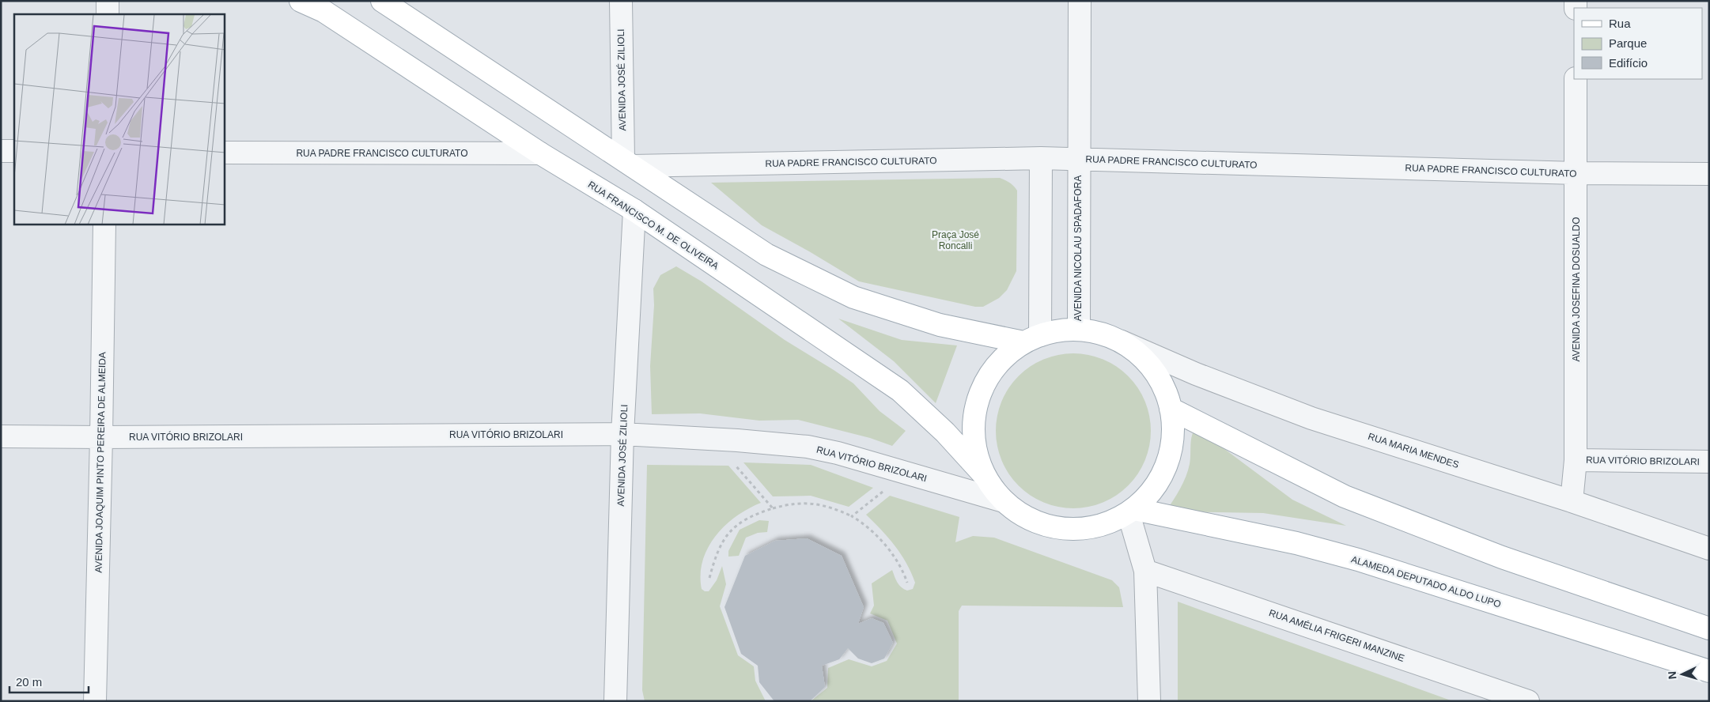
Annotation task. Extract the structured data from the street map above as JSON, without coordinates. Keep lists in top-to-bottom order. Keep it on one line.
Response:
{"streets":{"main road":["RUA FRANCISCO M. DE OLIVEIRA","ALAMEDA DEPUTADO ALDO LUPO"],"street":["AVENIDA JOSÉ ZILIOLI","RUA PADRE FRANCISCO CULTURATO","AVENIDA NICOLAU SPADAFORA","AVENIDA JOSEFINA DOSUALDO","RUA VITÓRIO BRIZOLARI","RUA MARIA MENDES","AVENIDA JOAQUIM PINTO PEREIRA DE ALMEIDA","RUA AMÉLIA FRIGERI MANZINE"]},"crossings":[["AVENIDA JOSÉ ZILIOLI","RUA PADRE FRANCISCO CULTURATO"],["AVENIDA JOSÉ ZILIOLI","RUA FRANCISCO M. DE OLIVEIRA"],["AVENIDA JOSÉ ZILIOLI","RUA VITÓRIO BRIZOLARI"],["RUA PADRE FRANCISCO CULTURATO","RUA FRANCISCO M. DE OLIVEIRA"],["RUA PADRE FRANCISCO CULTURATO","AVENIDA NICOLAU SPADAFORA"],["RUA PADRE FRANCISCO CULTURATO","AVENIDA JOSEFINA DOSUALDO"],["AVENIDA JOSEFINA DOSUALDO","RUA VITÓRIO BRIZOLARI"],["AVENIDA JOSEFINA DOSUALDO","RUA MARIA MENDES"],["RUA VITÓRIO BRIZOLARI","AVENIDA JOAQUIM PINTO PEREIRA DE ALMEIDA"]],"parks":["Praça José Roncalli"],"legend":["Rua","Parque","Edifício"],"scale_bar":"20 m","north":"left"}
